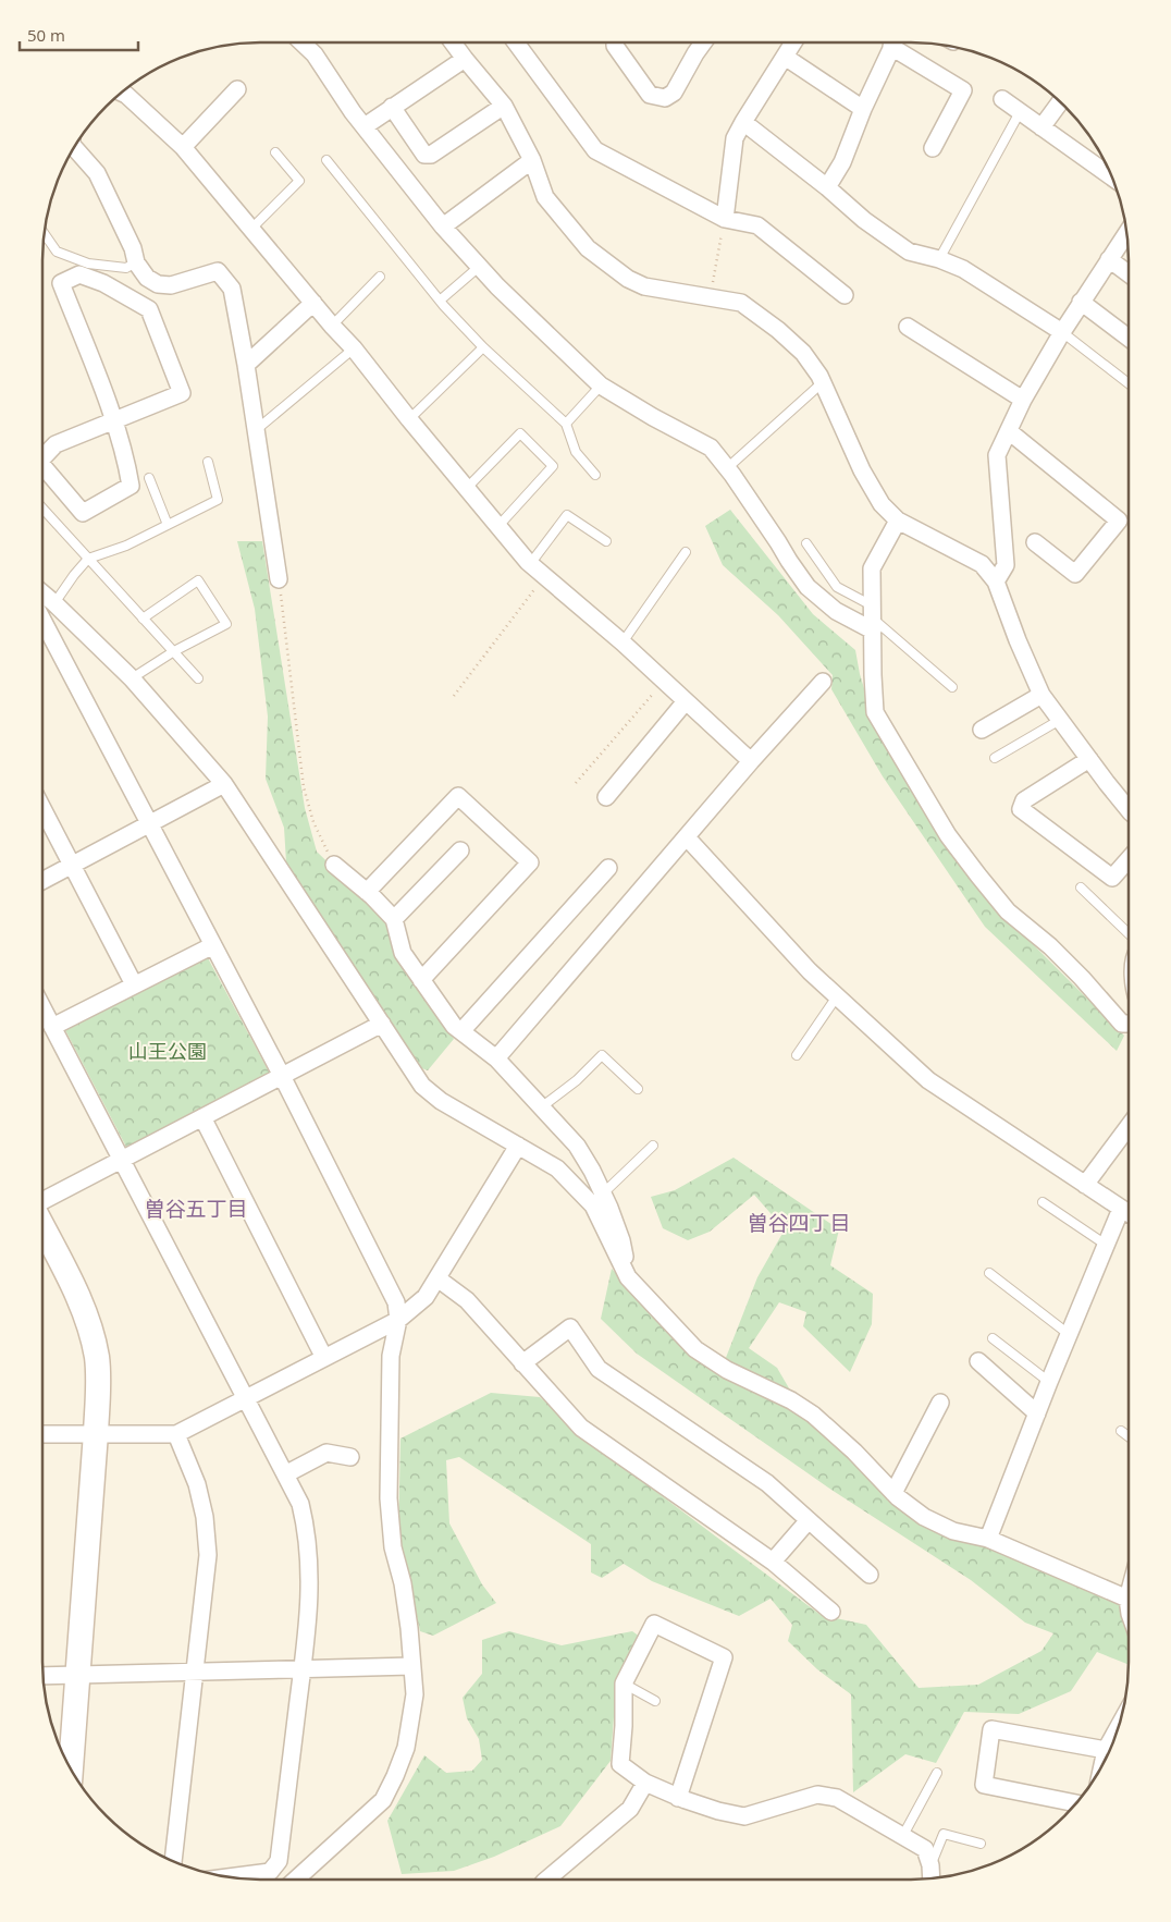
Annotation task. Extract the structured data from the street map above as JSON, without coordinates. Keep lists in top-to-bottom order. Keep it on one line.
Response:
{"districts":["曽谷五丁目","曽谷四丁目"],"parks":["山王公園"],"scale_bar":"50 m"}
